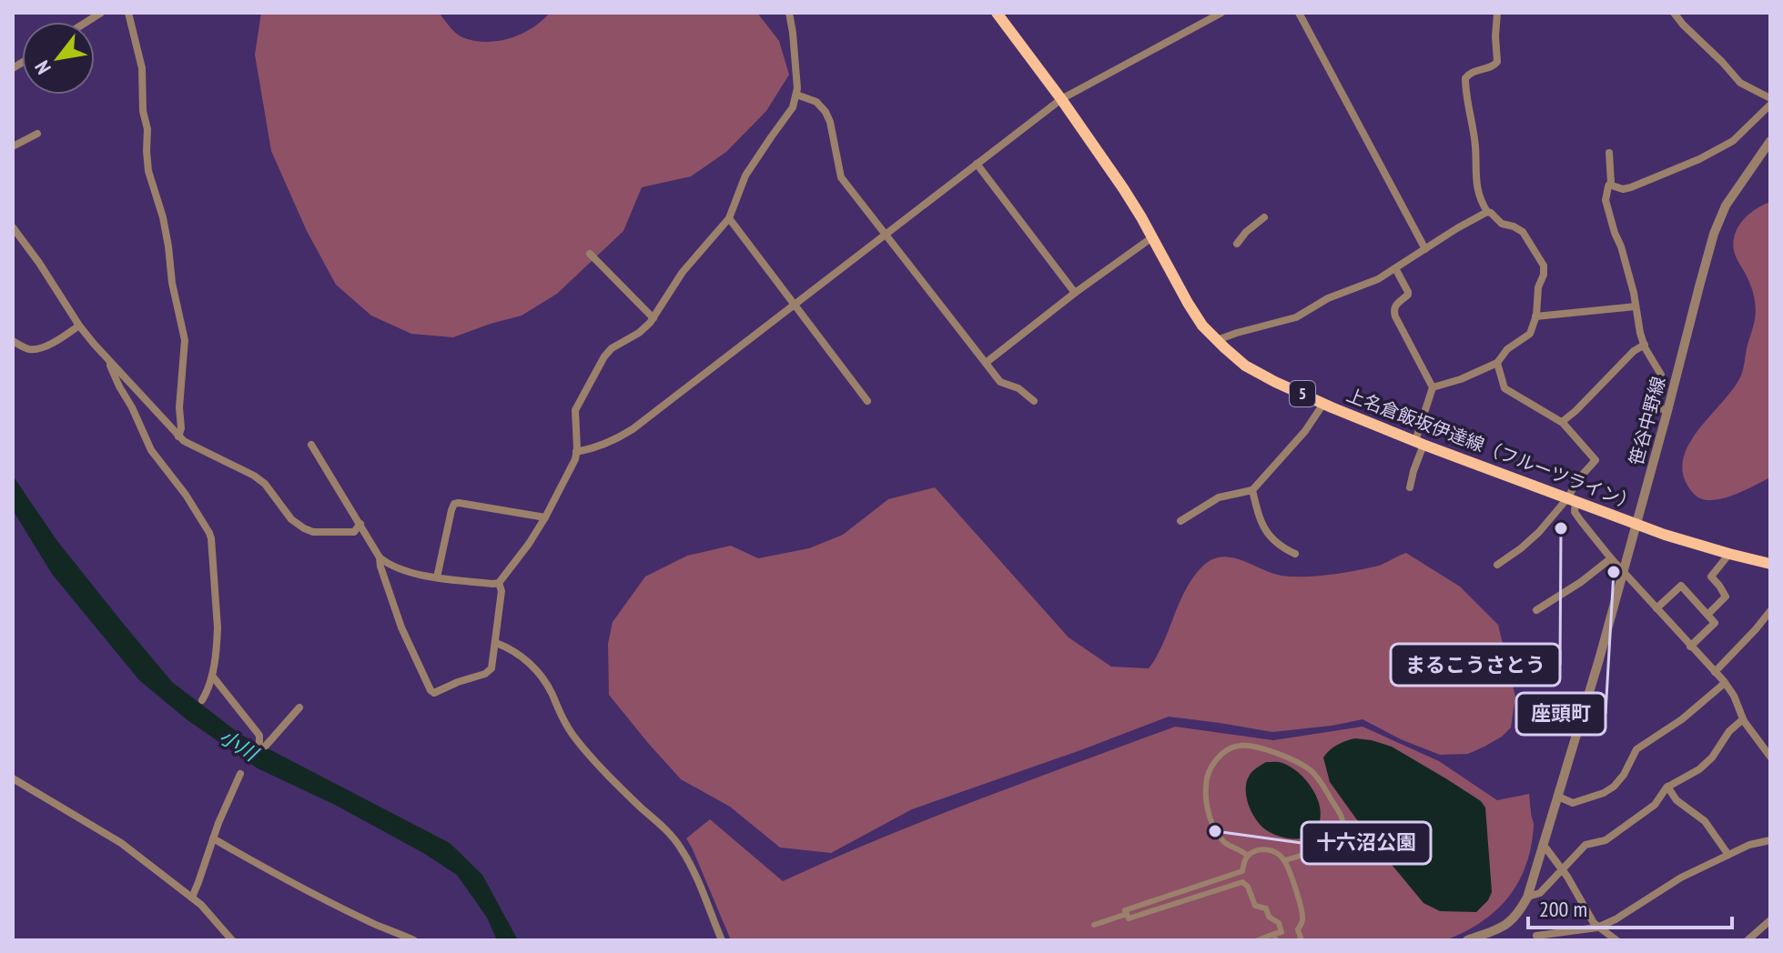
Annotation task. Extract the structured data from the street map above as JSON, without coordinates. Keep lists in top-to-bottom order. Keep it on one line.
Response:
{"streets":{"main road":["5","上名倉飯坂伊達線（フルーツライン）"],"street":["笹谷中野線"]},"crossings":[["笹谷中野線","上名倉飯坂伊達線（フルーツライン）"]],"water":["小川"],"places":["まるこうさとう","座頭町","十六沼公園"],"scale_bar":"200 m","north":"bottom left"}
